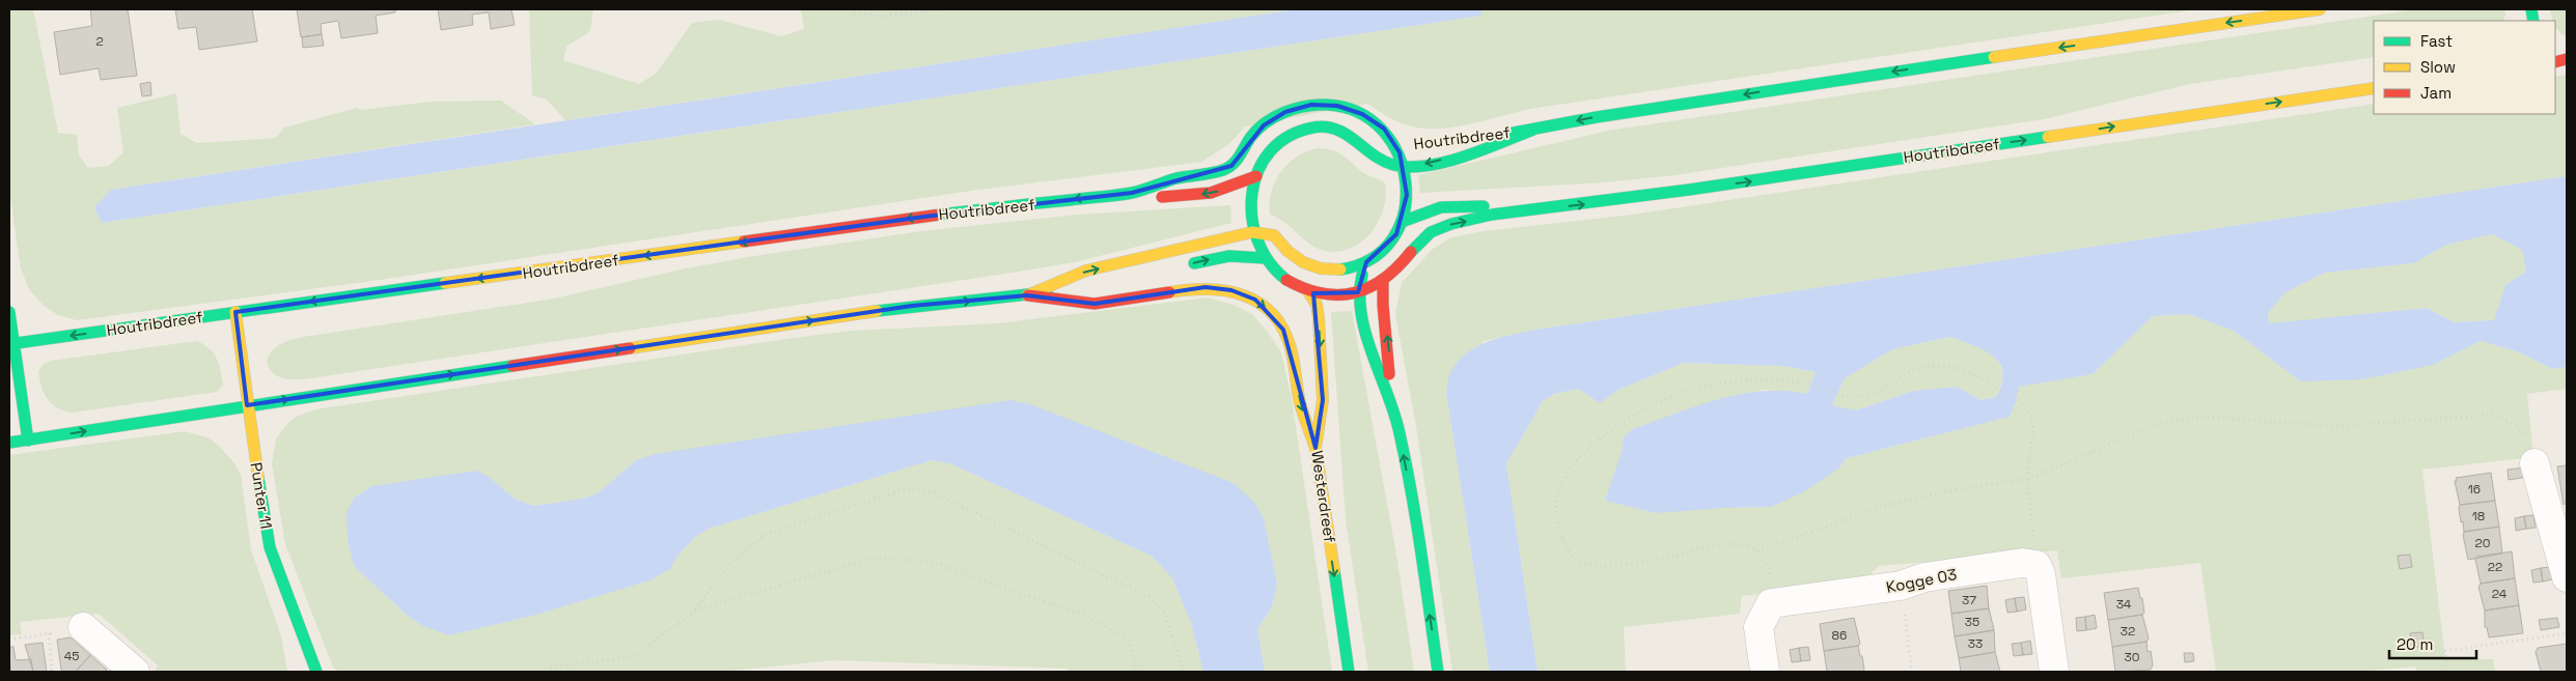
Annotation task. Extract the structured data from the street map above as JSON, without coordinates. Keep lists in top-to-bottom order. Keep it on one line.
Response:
{"streets":{"main road":["Houtribdreef","Punter 11","Westerdreef"],"street":["Kogge 03"]},"crossings":[["Houtribdreef","Punter 11"]],"house_numbers":["2","16","18","20","22","24","37","34","35","32","86","33","45","30"],"legend":["Fast","Slow","Jam"],"scale_bar":"20 m"}
